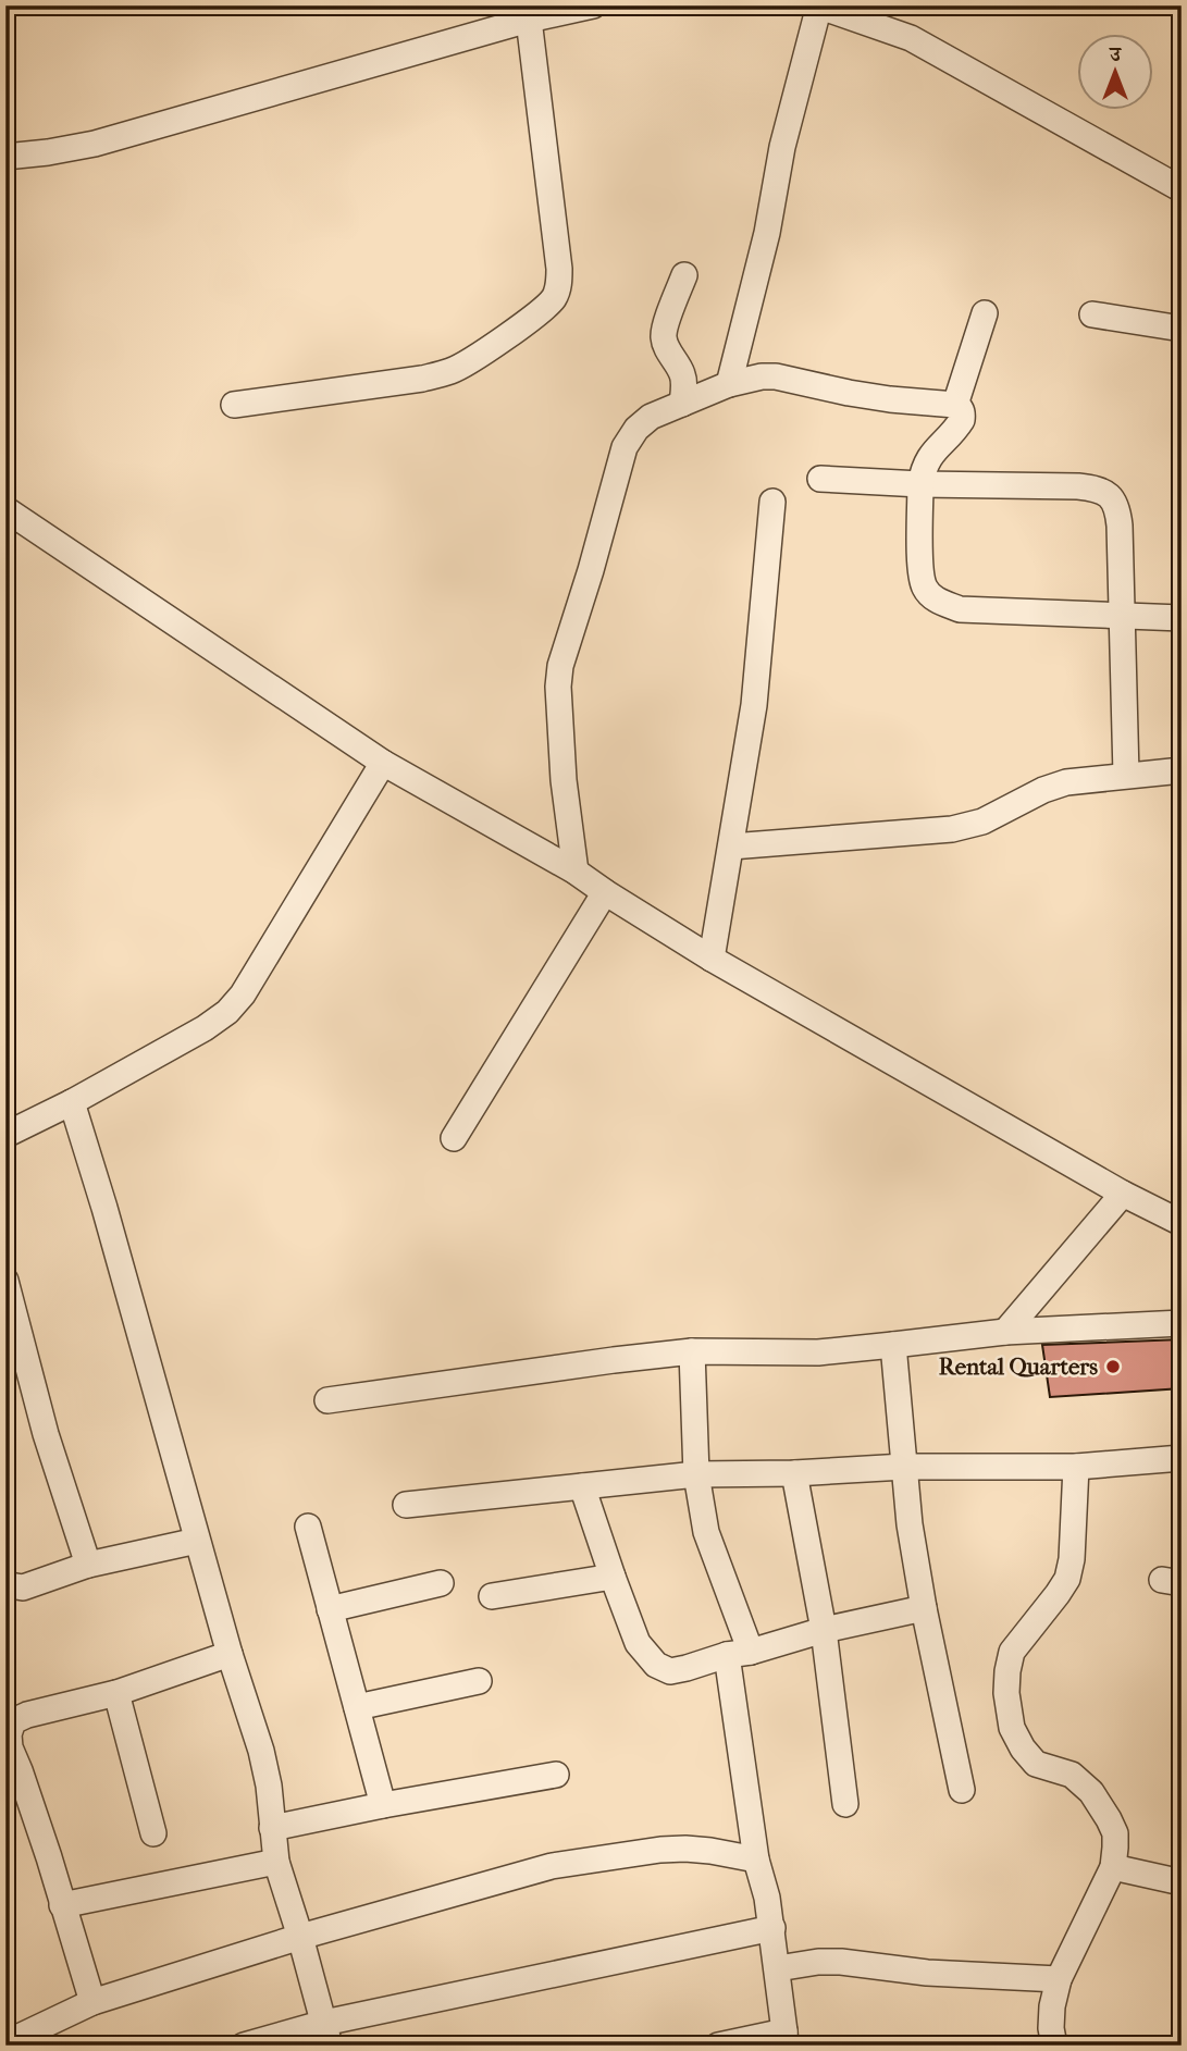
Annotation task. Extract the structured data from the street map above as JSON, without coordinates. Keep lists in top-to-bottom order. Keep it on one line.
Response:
{"places":["Rental Quarters"],"north":"top"}
